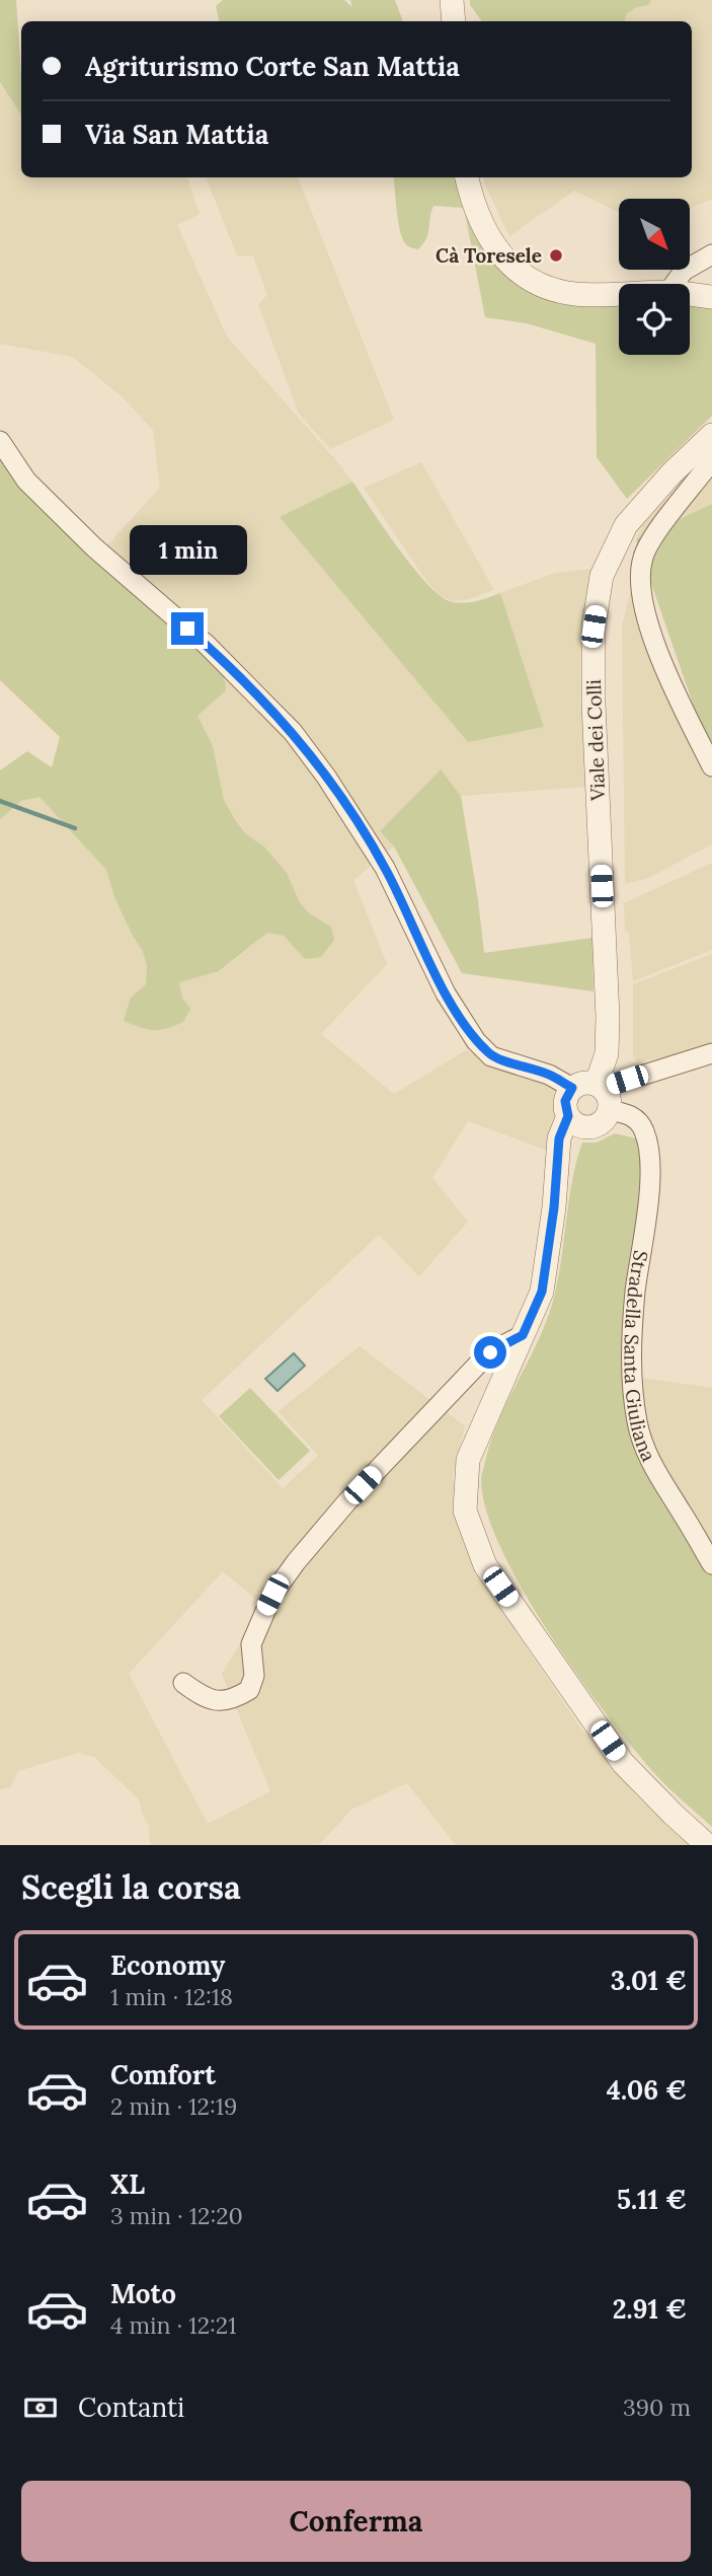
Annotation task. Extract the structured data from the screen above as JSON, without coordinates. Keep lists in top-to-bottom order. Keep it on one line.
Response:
{"streets":{"street":["Viale dei Colli","Stradella Santa Giuliana"]},"crossings":[["Viale dei Colli","Stradella Santa Giuliana"]],"places":["Cà Toresele"],"north":"bottom right","page":{"banner":["Agriturismo Corte San Mattia","Via San Mattia"],"bubble":"1 min","heading":"Scegli la corsa","list":[{"name":"Economy","note":"1 min · 12:18","value":"3.01 €"},{"name":"Comfort","note":"2 min · 12:19","value":"4.06 €"},{"name":"XL","note":"3 min · 12:20","value":"5.11 €"},{"name":"Moto","note":"4 min · 12:21","value":"2.91 €"}],"pay":["Contanti","390 m"],"buttons":"Conferma"}}
